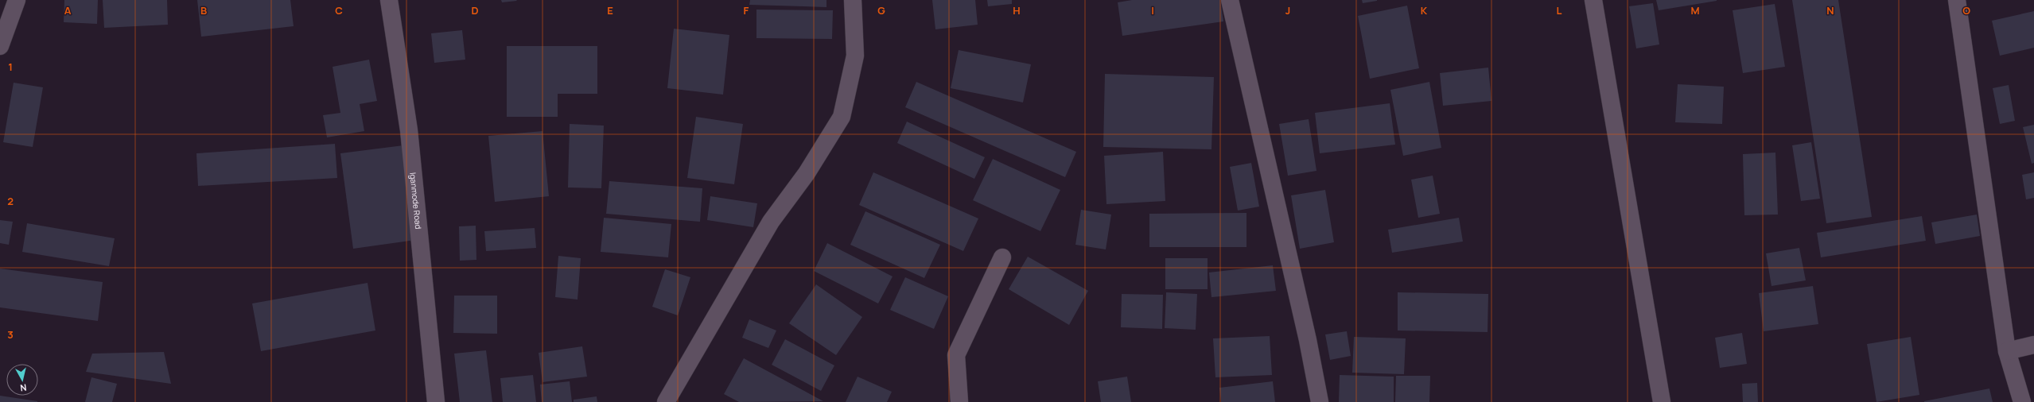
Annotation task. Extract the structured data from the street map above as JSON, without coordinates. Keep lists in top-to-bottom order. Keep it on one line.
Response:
{"streets":{"street":["Iganmode Road"]},"north":"bottom","grid":{"columns":["A","B","C","D","E","F","G","H","I","J","K","L","M","N","O"],"rows":["1","2","3"]}}
